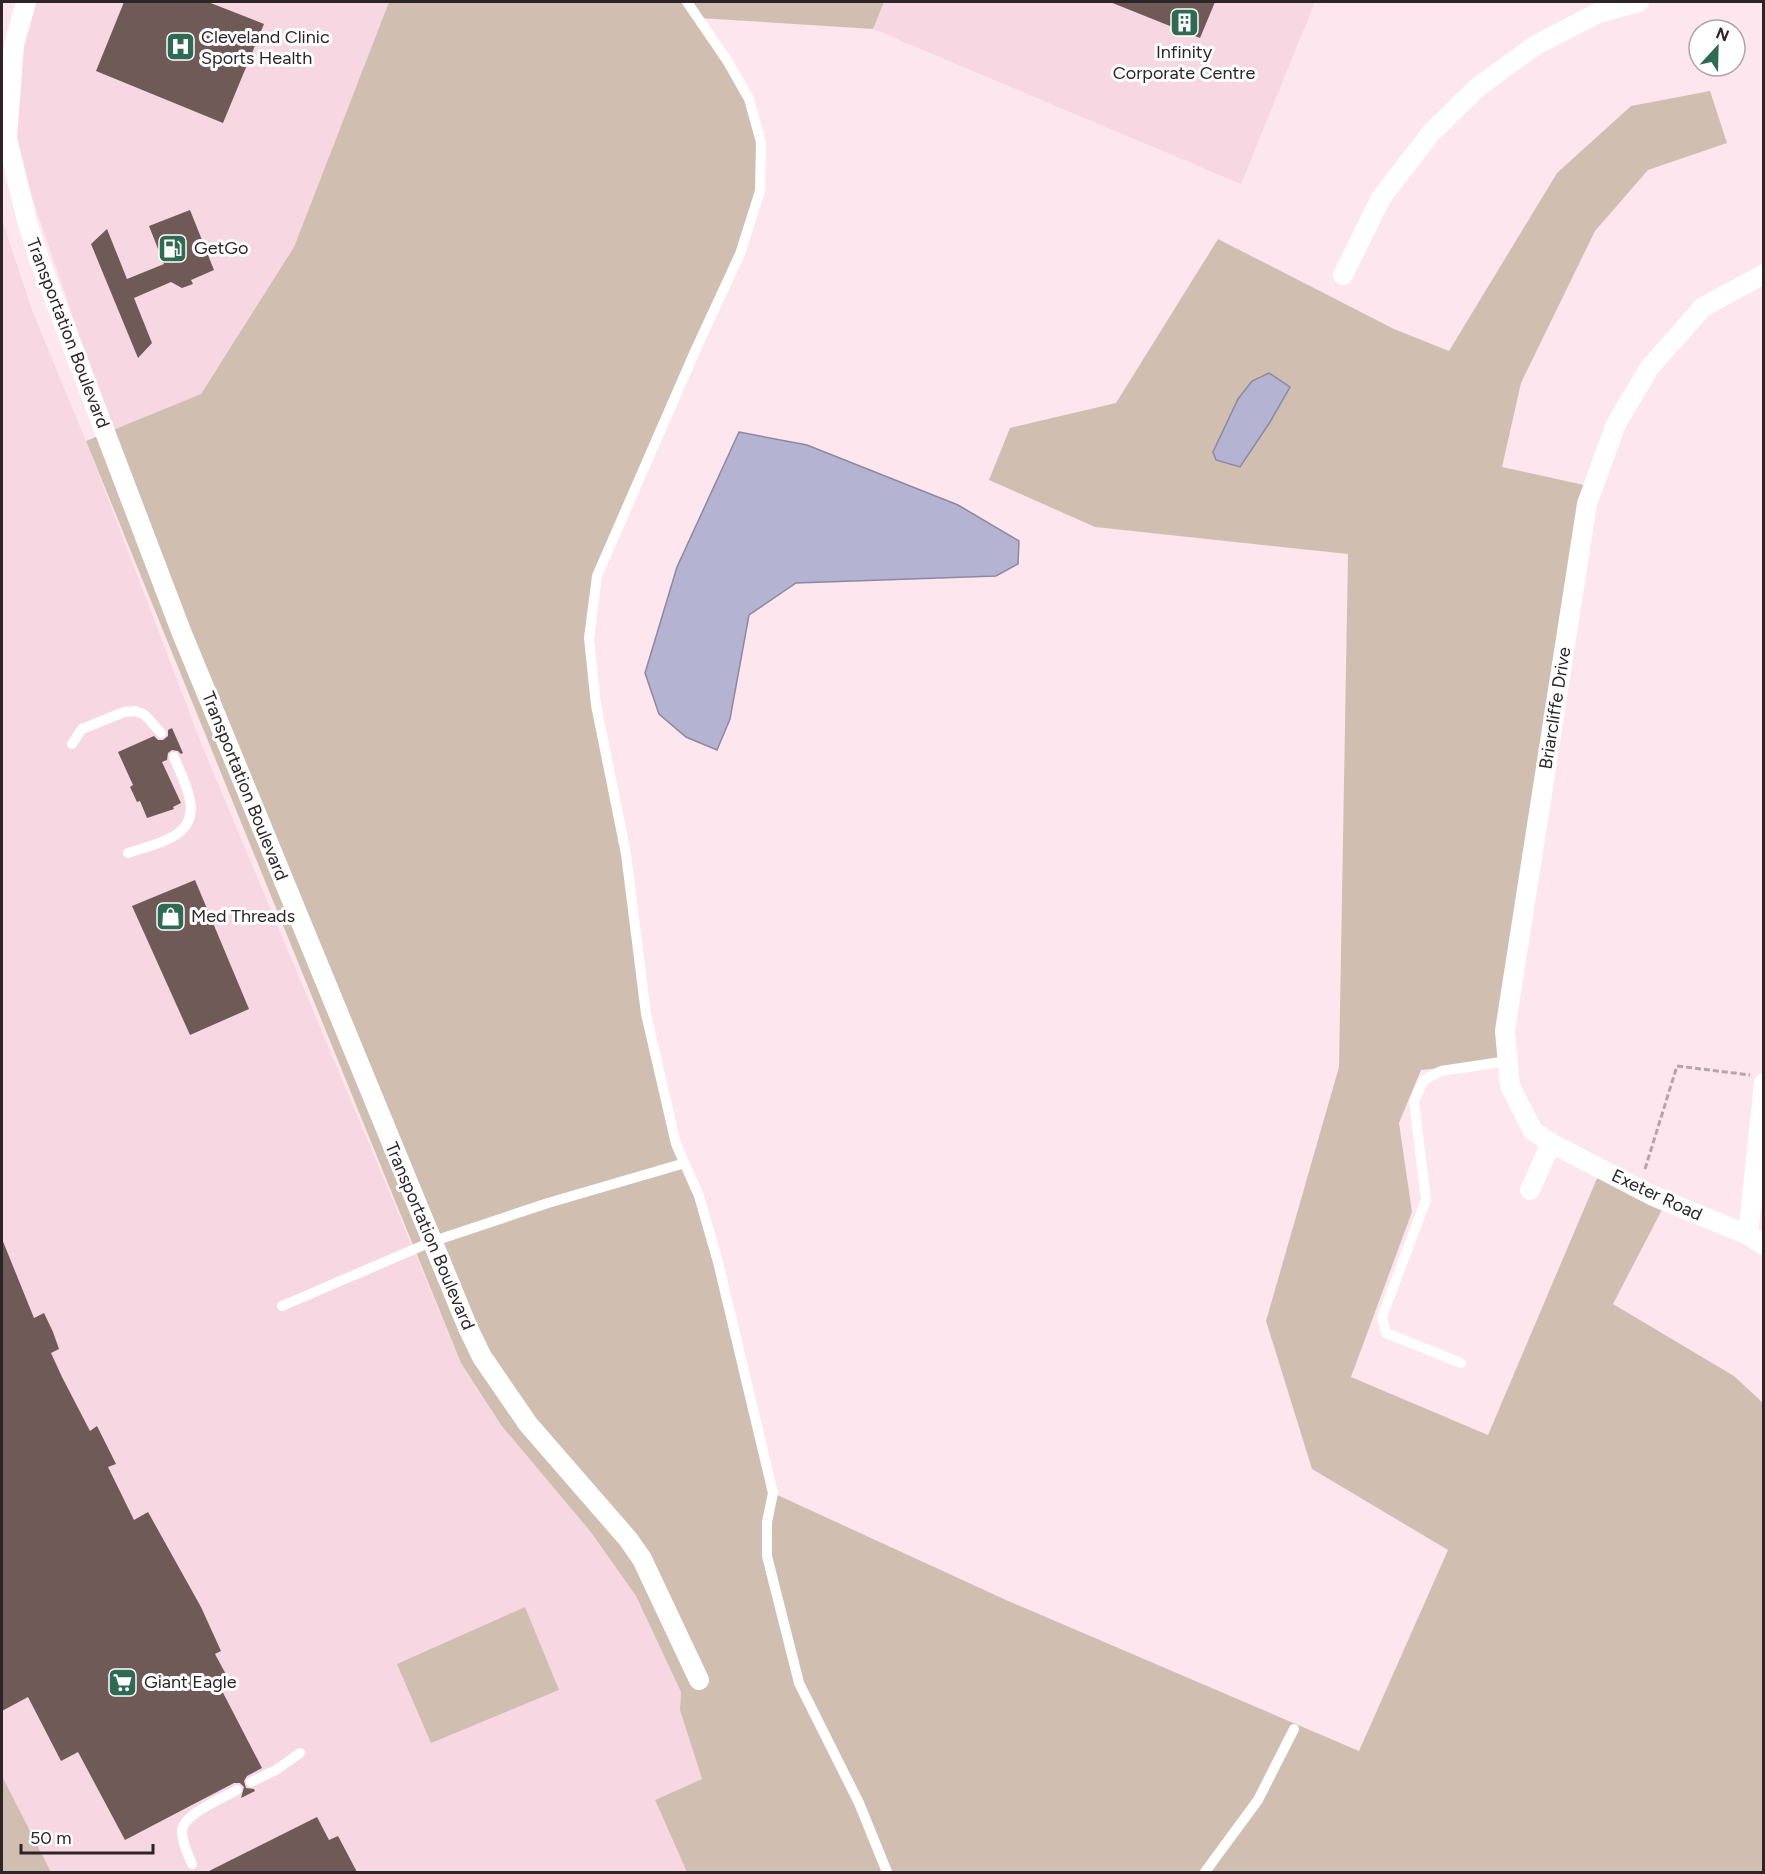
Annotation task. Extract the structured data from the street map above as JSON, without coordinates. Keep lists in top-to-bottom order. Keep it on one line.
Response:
{"streets":{"street":["Transportation Boulevard","Briarcliffe Drive","Exeter Road"]},"crossings":[["Briarcliffe Drive","Exeter Road"]],"places":{"building":["Infinity Corporate Centre"],"hospital":["Cleveland Clinic Sports Health"],"fuel station":["GetGo"],"shop":["Med Threads"],"supermarket":["Giant Eagle"]},"scale_bar":"50 m","north":"top"}
